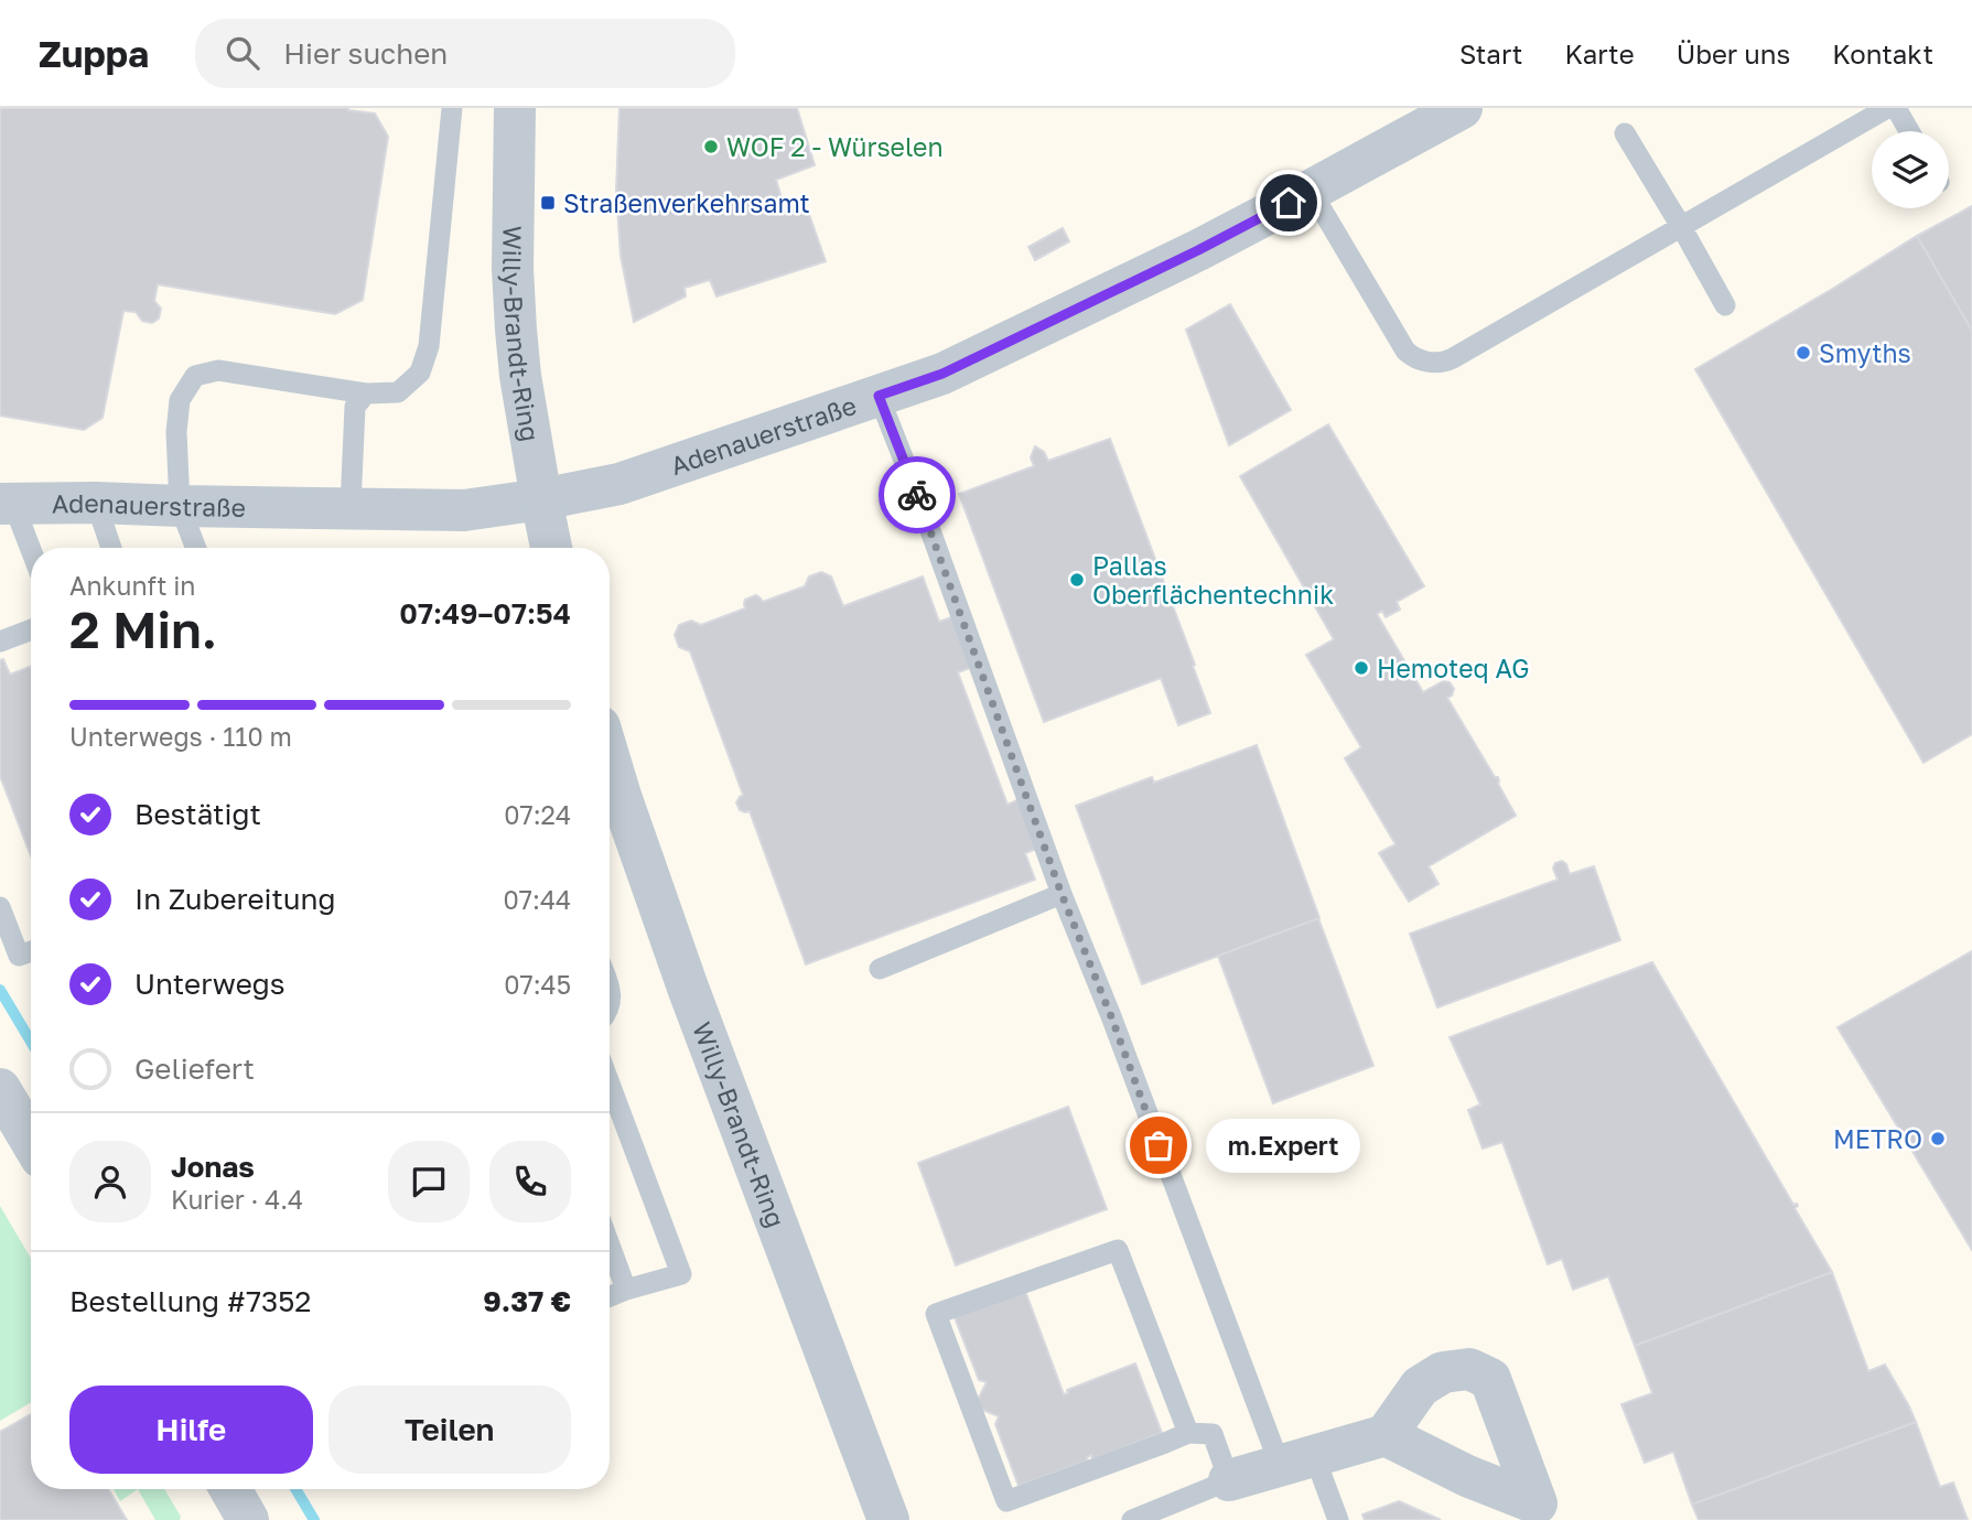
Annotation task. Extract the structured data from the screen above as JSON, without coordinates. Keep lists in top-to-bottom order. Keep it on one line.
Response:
{"streets":{"street":["Willy-Brandt-Ring","Adenauerstraße"]},"crossings":[["Willy-Brandt-Ring","Adenauerstraße"]],"places":{"other":["WOF 2 - Würselen","Smyths","Pallas Oberflächentechnik","Hemoteq AG","METRO","m.Expert"],"transit":["Straßenverkehrsamt"]},"page":{"header":"Zuppa","search":"Hier suchen","nav":["Start","Karte","Über uns","Kontakt"],"heading":["2 Min.","Ankunft in","07:49–07:54"],"panel":["Jonas","Kurier · 4.4","Bestellung #7352","9.37 €"],"bar":"Unterwegs · 110 m","list":[["Bestätigt","07:24"],["In Zubereitung","07:44"],["Unterwegs","07:45"],"Geliefert"],"bubble":"m.Expert","buttons":["Hilfe","Teilen"]}}
